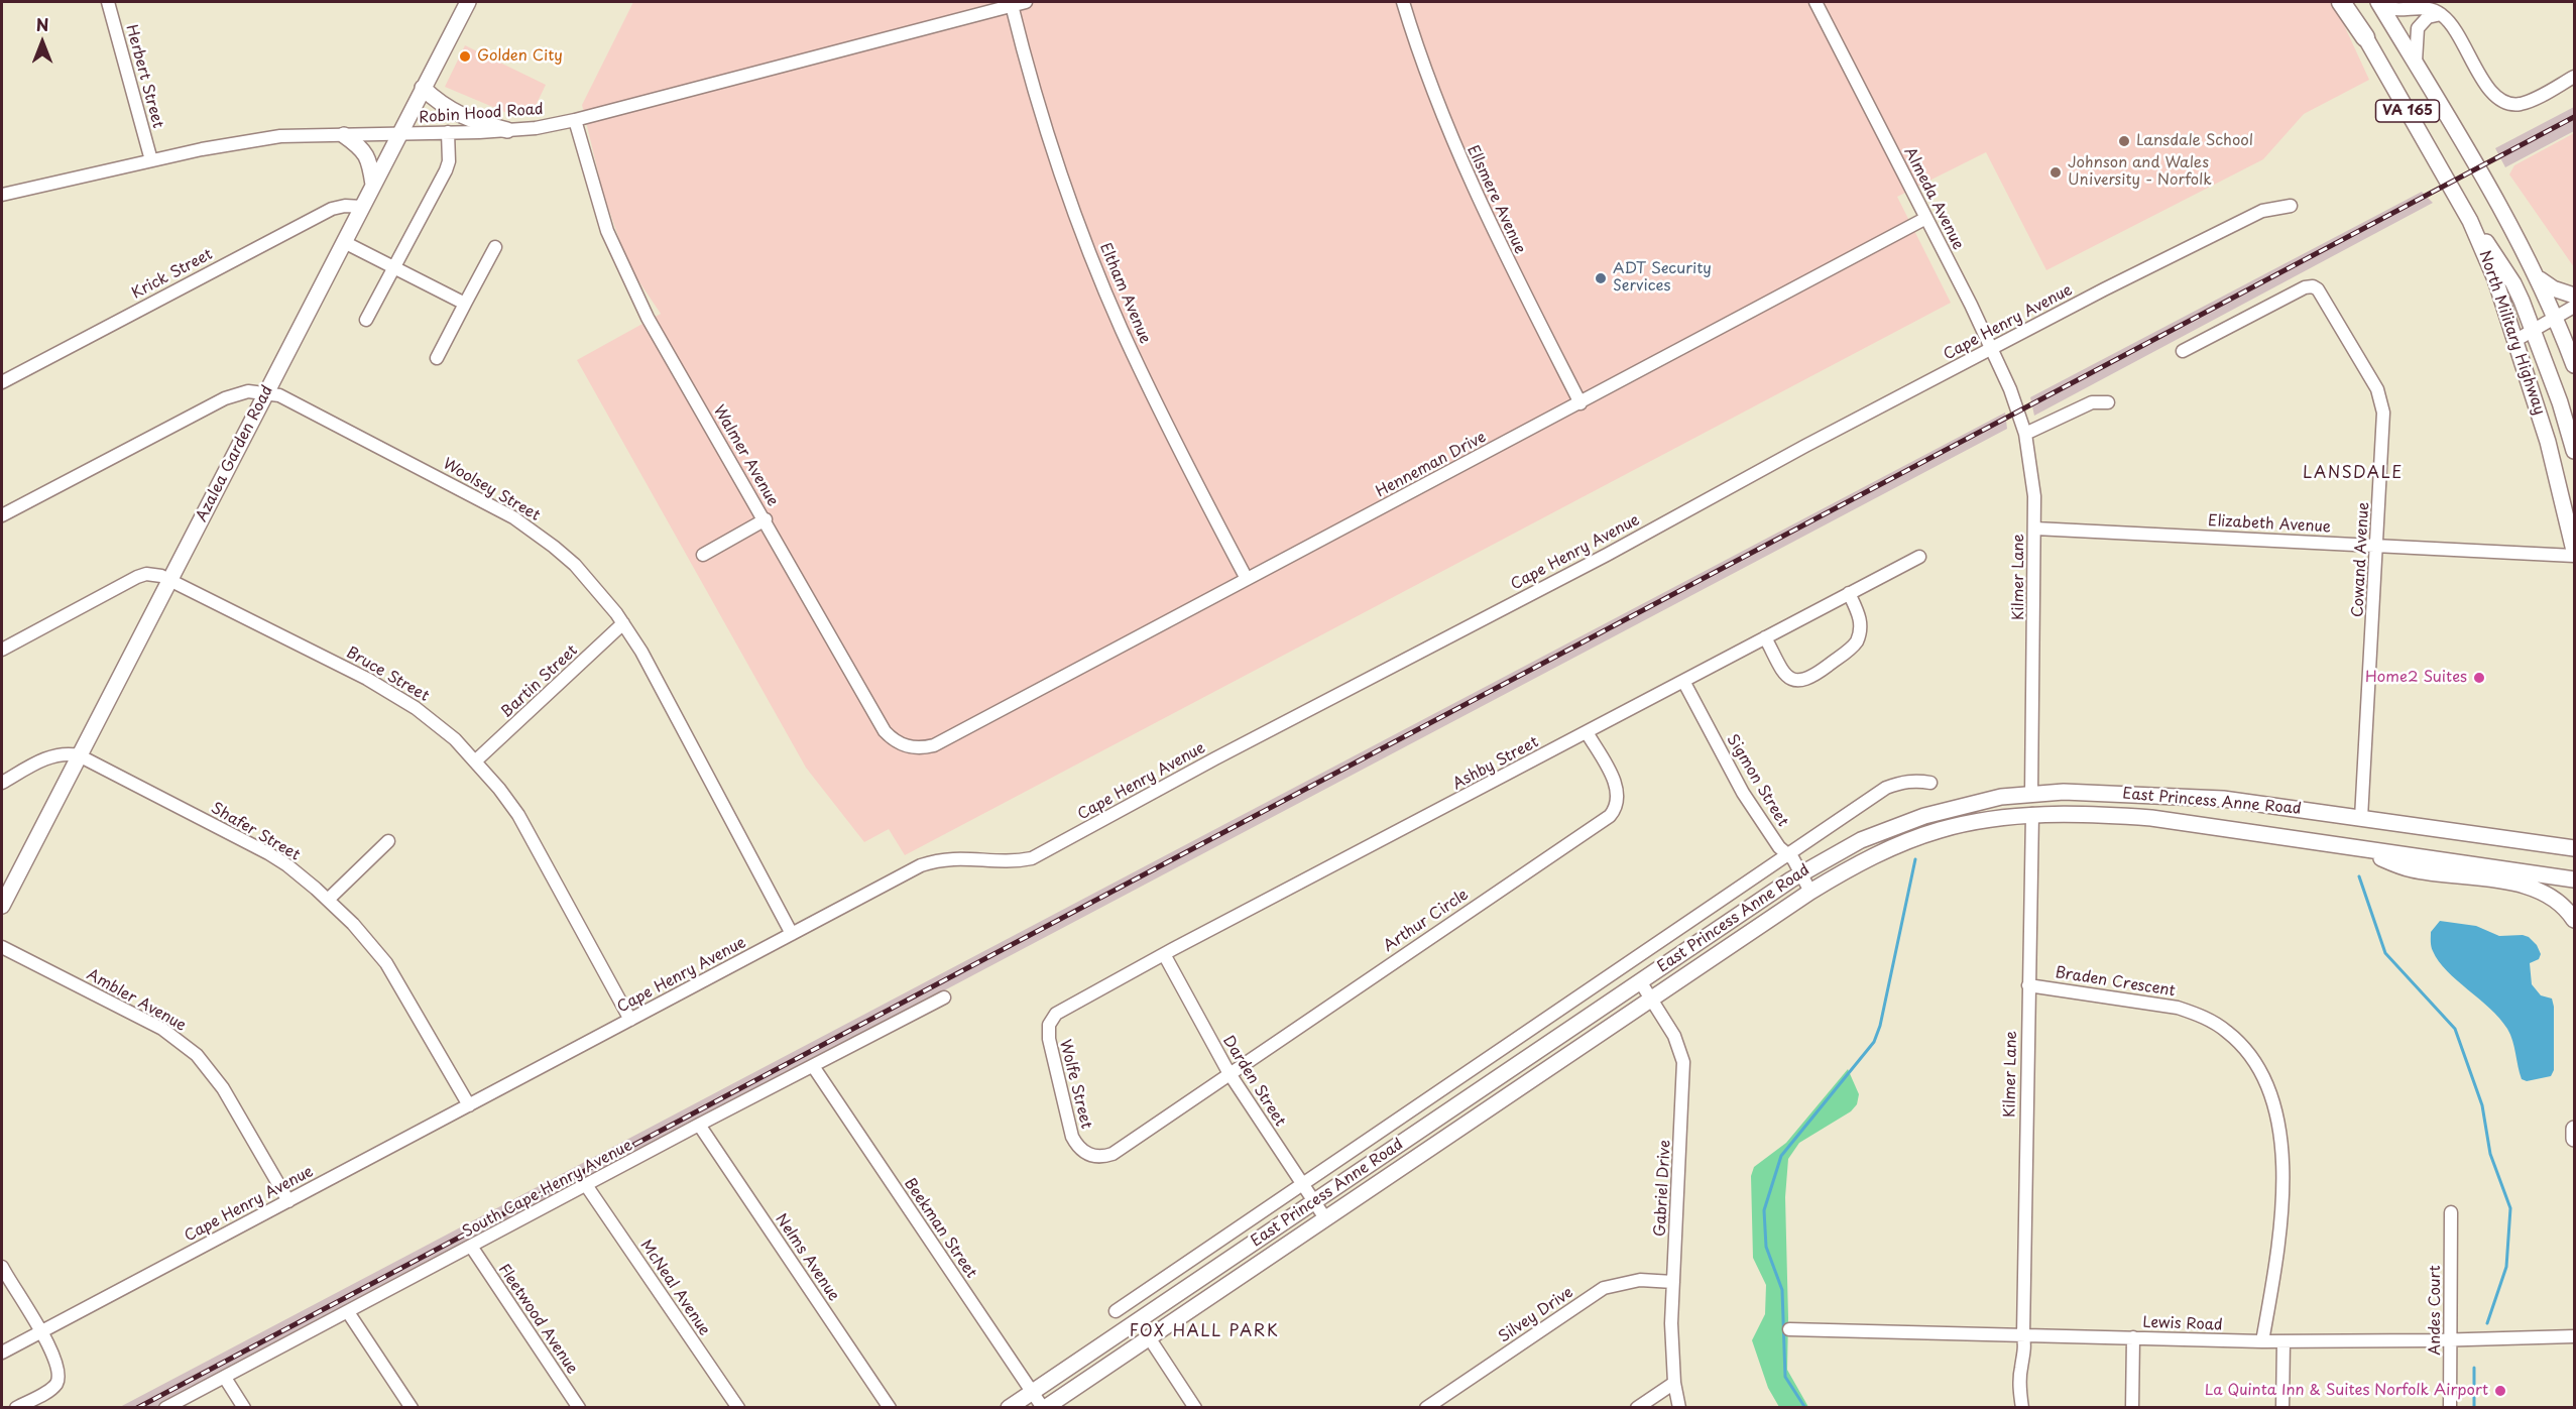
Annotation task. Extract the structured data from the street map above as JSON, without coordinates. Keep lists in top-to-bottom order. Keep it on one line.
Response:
{"streets":{"main road":["VA 165","North Military Highway","Azalea Garden Road","East Princess Anne Road"],"street":["Herbert Street","Robin Hood Road","Almeda Avenue","Ellsmere Avenue","Krick Street","Eltham Avenue","Cape Henry Avenue","Walmer Avenue","Henneman Drive","Woolsey Street","Elizabeth Avenue","Cowand Avenue","Kilmer Lane","Bruce Street","Bartin Street","Ashby Street","Sigmon Street","Shafer Street","Arthur Circle","Braden Crescent","Ambler Avenue","Darden Street","Wolfe Street","Gabriel Drive","South Cape Henry Avenue","Beekman Street","Nelms Avenue","McNeal Avenue","Andes Court","Silvey Drive","Fleetwood Avenue","Lewis Road"]},"crossings":[["Herbert Street","Robin Hood Road"],["VA 165","North Military Highway"],["Robin Hood Road","Eltham Avenue"],["Robin Hood Road","Azalea Garden Road"],["Robin Hood Road","Walmer Avenue"],["Almeda Avenue","Cape Henry Avenue"],["Almeda Avenue","Henneman Drive"],["Almeda Avenue","Kilmer Lane"],["Ellsmere Avenue","Henneman Drive"],["Krick Street","Azalea Garden Road"],["Eltham Avenue","Henneman Drive"],["Cape Henry Avenue","Woolsey Street"],["Cape Henry Avenue","Bruce Street"],["Cape Henry Avenue","Shafer Street"],["Cape Henry Avenue","Ambler Avenue"],["Azalea Garden Road","Woolsey Street"],["Azalea Garden Road","Bruce Street"],["Azalea Garden Road","Shafer Street"],["Walmer Avenue","Henneman Drive"],["Woolsey Street","Bartin Street"],["Elizabeth Avenue","Cowand Avenue"],["Elizabeth Avenue","Kilmer Lane"],["Cowand Avenue","East Princess Anne Road"],["Kilmer Lane","East Princess Anne Road"],["Kilmer Lane","Braden Crescent"],["Kilmer Lane","Lewis Road"],["Bruce Street","Bartin Street"],["Ashby Street","Sigmon Street"],["Ashby Street","Arthur Circle"],["Ashby Street","Darden Street"],["Ashby Street","Wolfe Street"],["Sigmon Street","East Princess Anne Road"],["East Princess Anne Road","Darden Street"],["East Princess Anne Road","Gabriel Drive"],["East Princess Anne Road","Beekman Street"],["Arthur Circle","Darden Street"],["Arthur Circle","Wolfe Street"],["Braden Crescent","Lewis Road"],["Gabriel Drive","Silvey Drive"],["South Cape Henry Avenue","Beekman Street"],["South Cape Henry Avenue","Nelms Avenue"],["South Cape Henry Avenue","McNeal Avenue"],["South Cape Henry Avenue","Fleetwood Avenue"],["Andes Court","Lewis Road"]],"districts":["LANSDALE","FOX HALL PARK"],"places":["Golden City","Lansdale School","Johnson and Wales University - Norfolk","ADT Security Services","Home2 Suites","La Quinta Inn & Suites Norfolk Airport"],"north":"top"}
